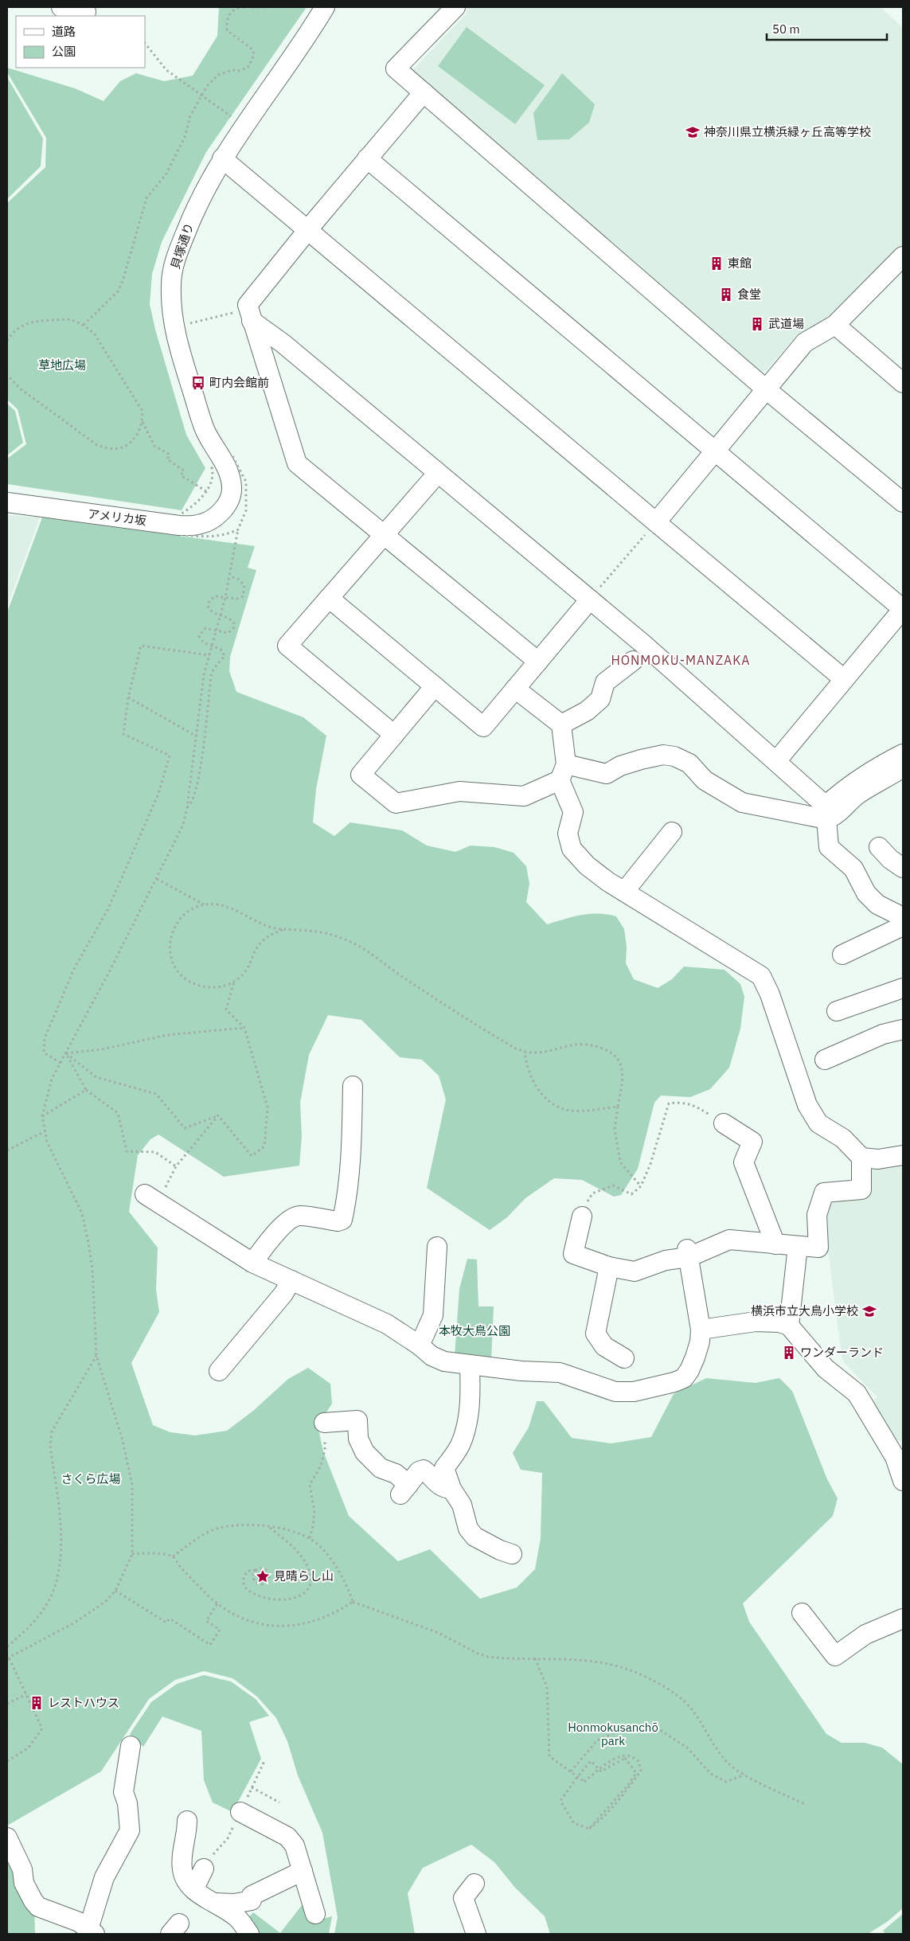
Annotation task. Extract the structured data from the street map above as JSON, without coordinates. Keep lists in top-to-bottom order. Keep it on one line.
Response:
{"streets":{"street":["貝塚通り","アメリカ坂"]},"crossings":[["貝塚通り","アメリカ坂"]],"districts":["HONMOKU-MANZAKA"],"parks":["草地広場","本牧大鳥公園","さくら広場","Honmokusanchō park"],"places":{"school or university":["神奈川県立横浜緑ヶ丘高等学校","横浜市立大鳥小学校"],"building":["東館","食堂","武道場","ワンダーランド","レストハウス"],"bus stop":["町内会館前"],"place":["見晴らし山"]},"legend":["道路","公園"],"scale_bar":"50 m"}
